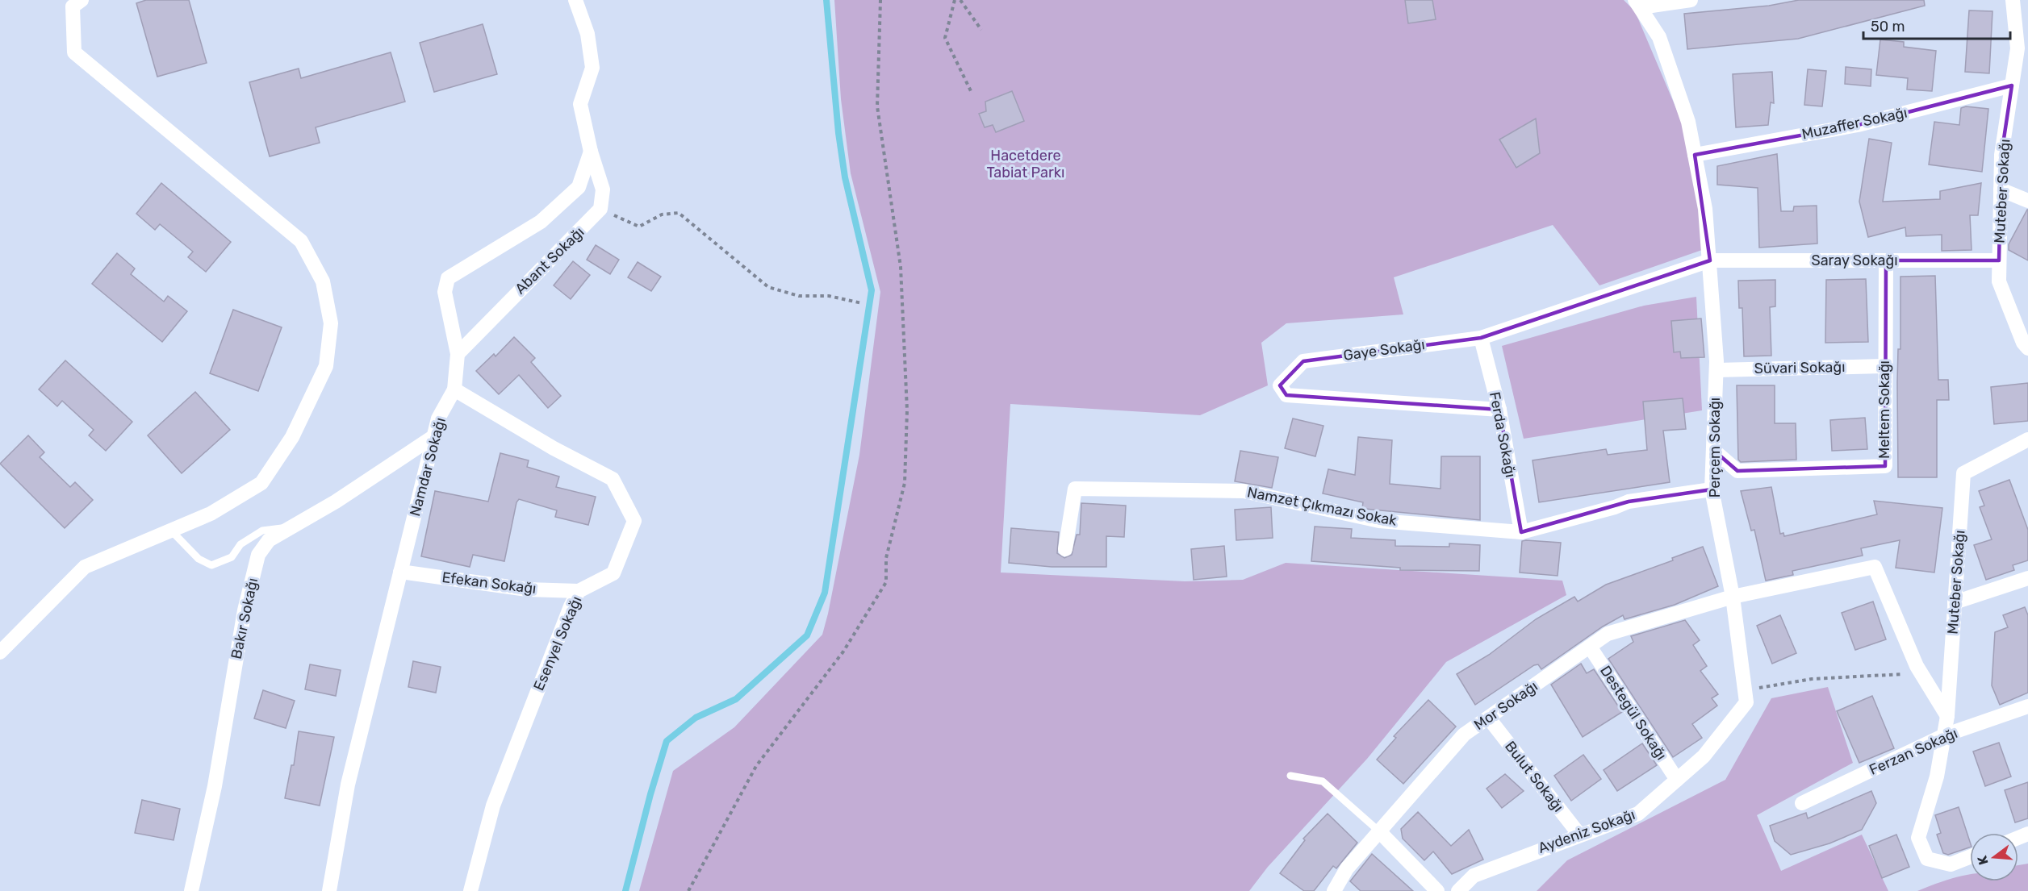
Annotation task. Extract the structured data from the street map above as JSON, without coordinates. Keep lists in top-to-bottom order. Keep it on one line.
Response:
{"streets":{"street":["Muzaffer Sokağı","Muteber Sokağı","Abant Sokağı","Saray Sokağı","Gaye Sokağı","Süvari Sokağı","Meltem Sokağı","Ferda Sokağı","Perçem Sokağı","Namdar Sokağı","Namzet Çıkmazı Sokak","Efekan Sokağı","Bakır Sokağı","Esenyel Sokağı","Mor Sokağı","Destegül Sokağı","Ferzan Sokağı","Bulut Sokağı","Aydeniz Sokağı"]},"crossings":[["Muzaffer Sokağı","Muteber Sokağı"],["Muzaffer Sokağı","Perçem Sokağı"],["Muteber Sokağı","Saray Sokağı"],["Muteber Sokağı","Ferzan Sokağı"],["Abant Sokağı","Namdar Sokağı"],["Saray Sokağı","Gaye Sokağı"],["Saray Sokağı","Meltem Sokağı"],["Saray Sokağı","Perçem Sokağı"],["Gaye Sokağı","Ferda Sokağı"],["Gaye Sokağı","Perçem Sokağı"],["Süvari Sokağı","Meltem Sokağı"],["Süvari Sokağı","Perçem Sokağı"],["Meltem Sokağı","Perçem Sokağı"],["Ferda Sokağı","Namzet Çıkmazı Sokak"],["Perçem Sokağı","Namzet Çıkmazı Sokak"],["Perçem Sokağı","Mor Sokağı"],["Perçem Sokağı","Aydeniz Sokağı"],["Namdar Sokağı","Efekan Sokağı"],["Namdar Sokağı","Bakır Sokağı"],["Namdar Sokağı","Esenyel Sokağı"],["Efekan Sokağı","Esenyel Sokağı"],["Mor Sokağı","Destegül Sokağı"],["Mor Sokağı","Bulut Sokağı"],["Mor Sokağı","Aydeniz Sokağı"],["Destegül Sokağı","Aydeniz Sokağı"],["Bulut Sokağı","Aydeniz Sokağı"]],"parks":["Hacetdere Tabiat Parkı"],"scale_bar":"50 m","north":"left"}
